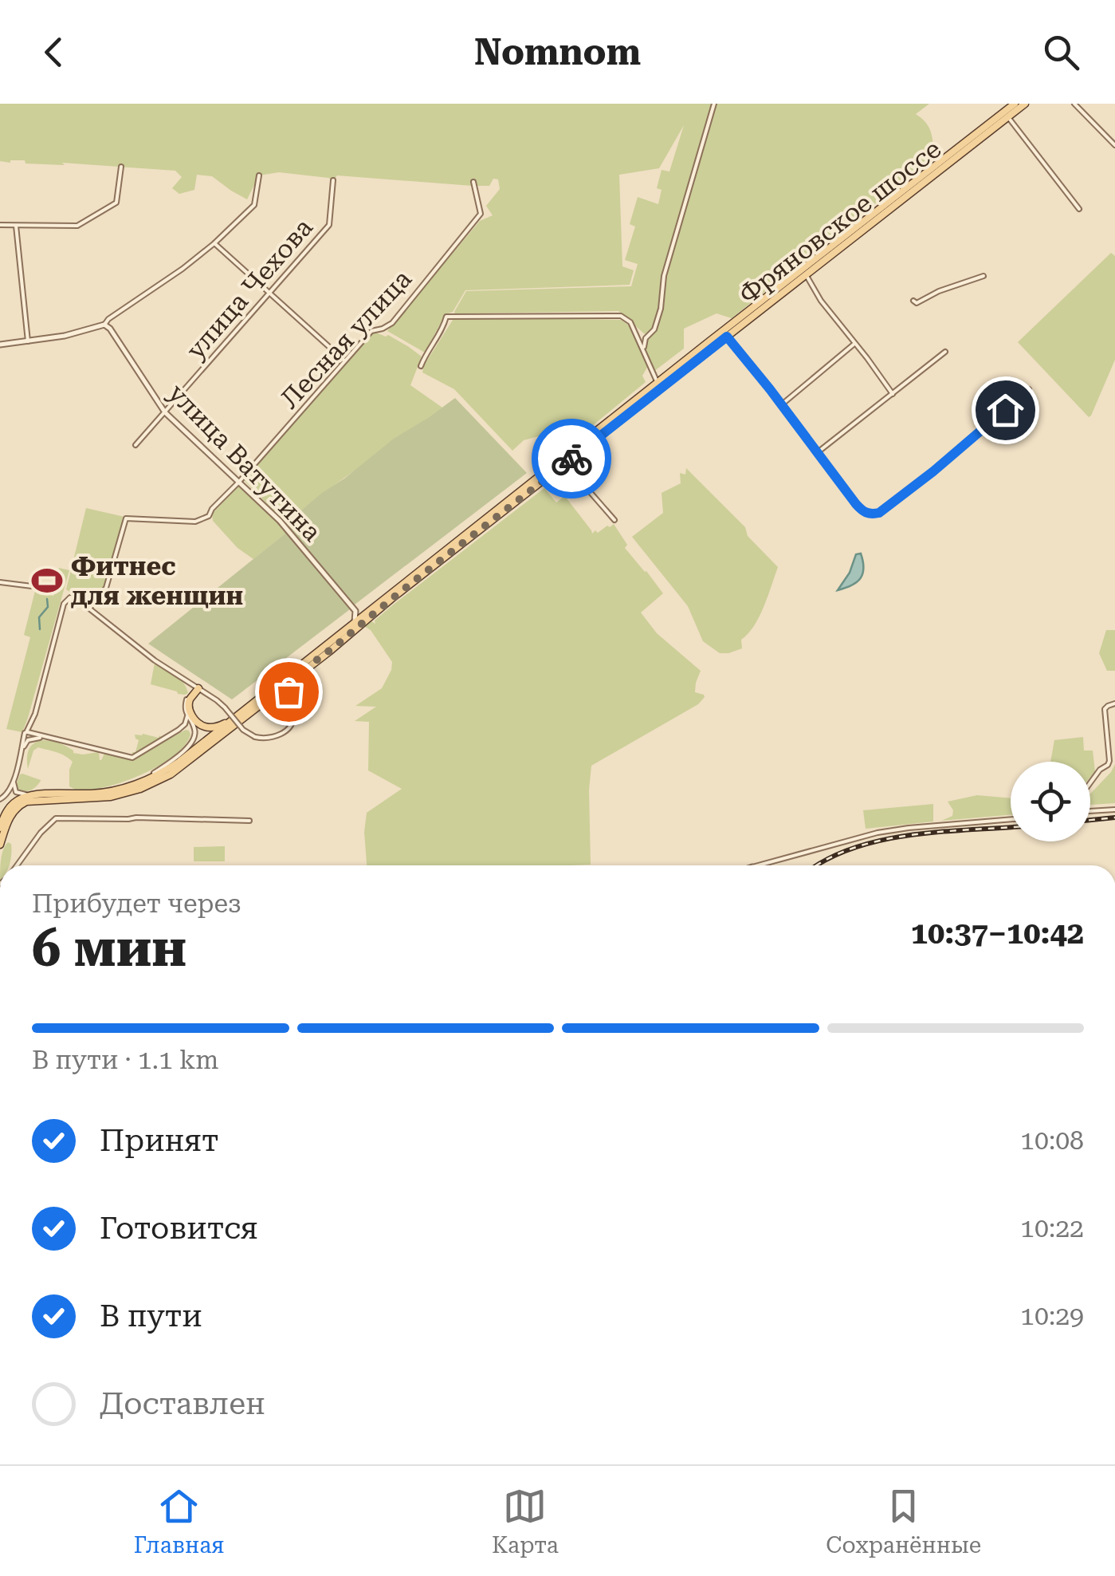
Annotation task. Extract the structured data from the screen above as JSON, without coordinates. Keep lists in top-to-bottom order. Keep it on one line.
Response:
{"streets":{"main road":["Фряновское шоссе"],"street":["улица Чехова","Лесная улица","улица Ватутина"]},"crossings":[["улица Чехова","улица Ватутина"],["Лесная улица","улица Ватутина"]],"places":{"sports":["Фитнес для женщин"]},"page":{"header":"Nomnom","heading":["6 мин","Прибудет через","10:37–10:42"],"bar":"В пути · 1.1 km","list":[["Принят","10:08"],["Готовится","10:22"],["В пути","10:29"],"Доставлен"],"tabs":["Главная","Карта","Сохранённые"]}}
